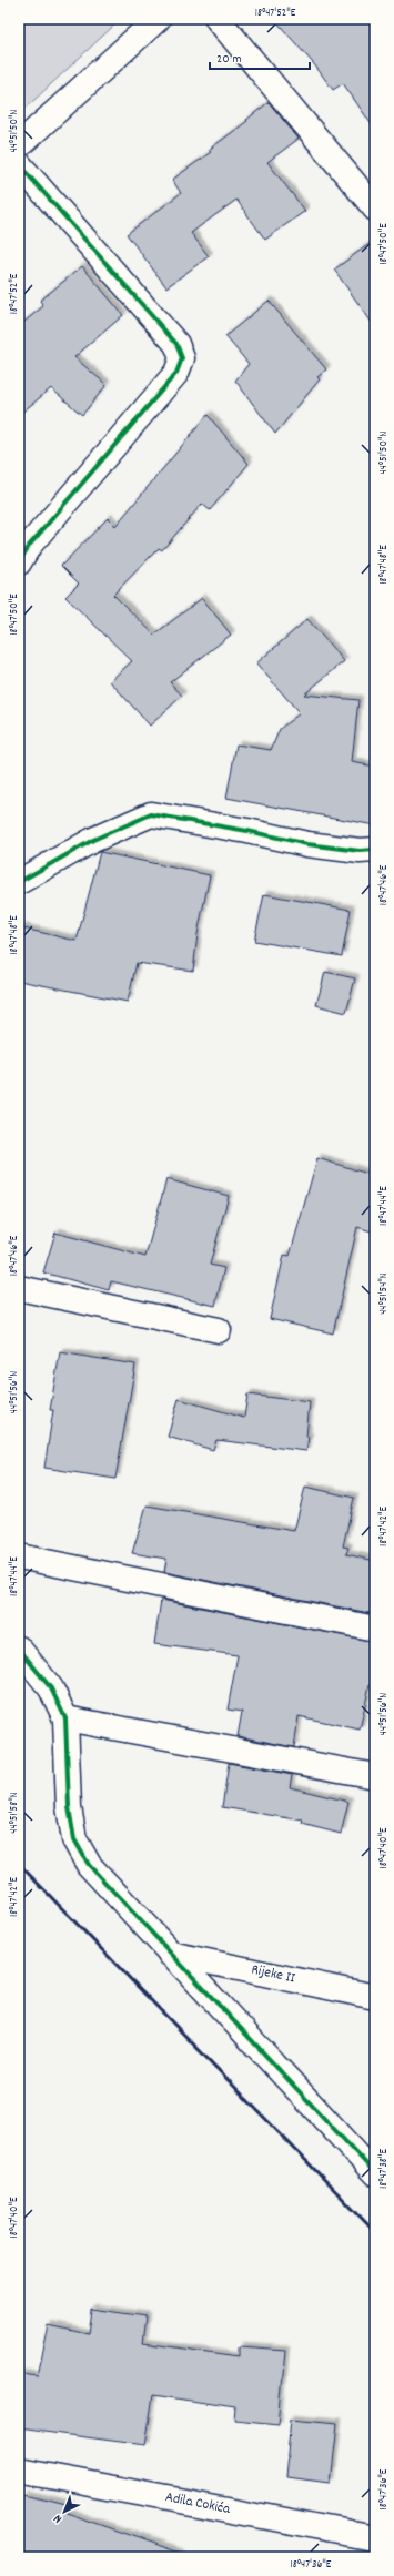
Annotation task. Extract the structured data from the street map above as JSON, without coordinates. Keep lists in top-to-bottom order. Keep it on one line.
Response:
{"streets":{"street":["Rijeke II","Adila Cokića"]},"scale_bar":"20 m","north":"bottom left","coordinates":["18°47'52\"E","44°51'50\"N","18°47'50\"E","18°47'48\"E","18°47'46\"E","18°47'44\"E","44°51'54\"N","44°51'56\"N","18°47'42\"E","44°51'58\"N","18°47'40\"E","18°47'38\"E","18°47'36\"E"]}
